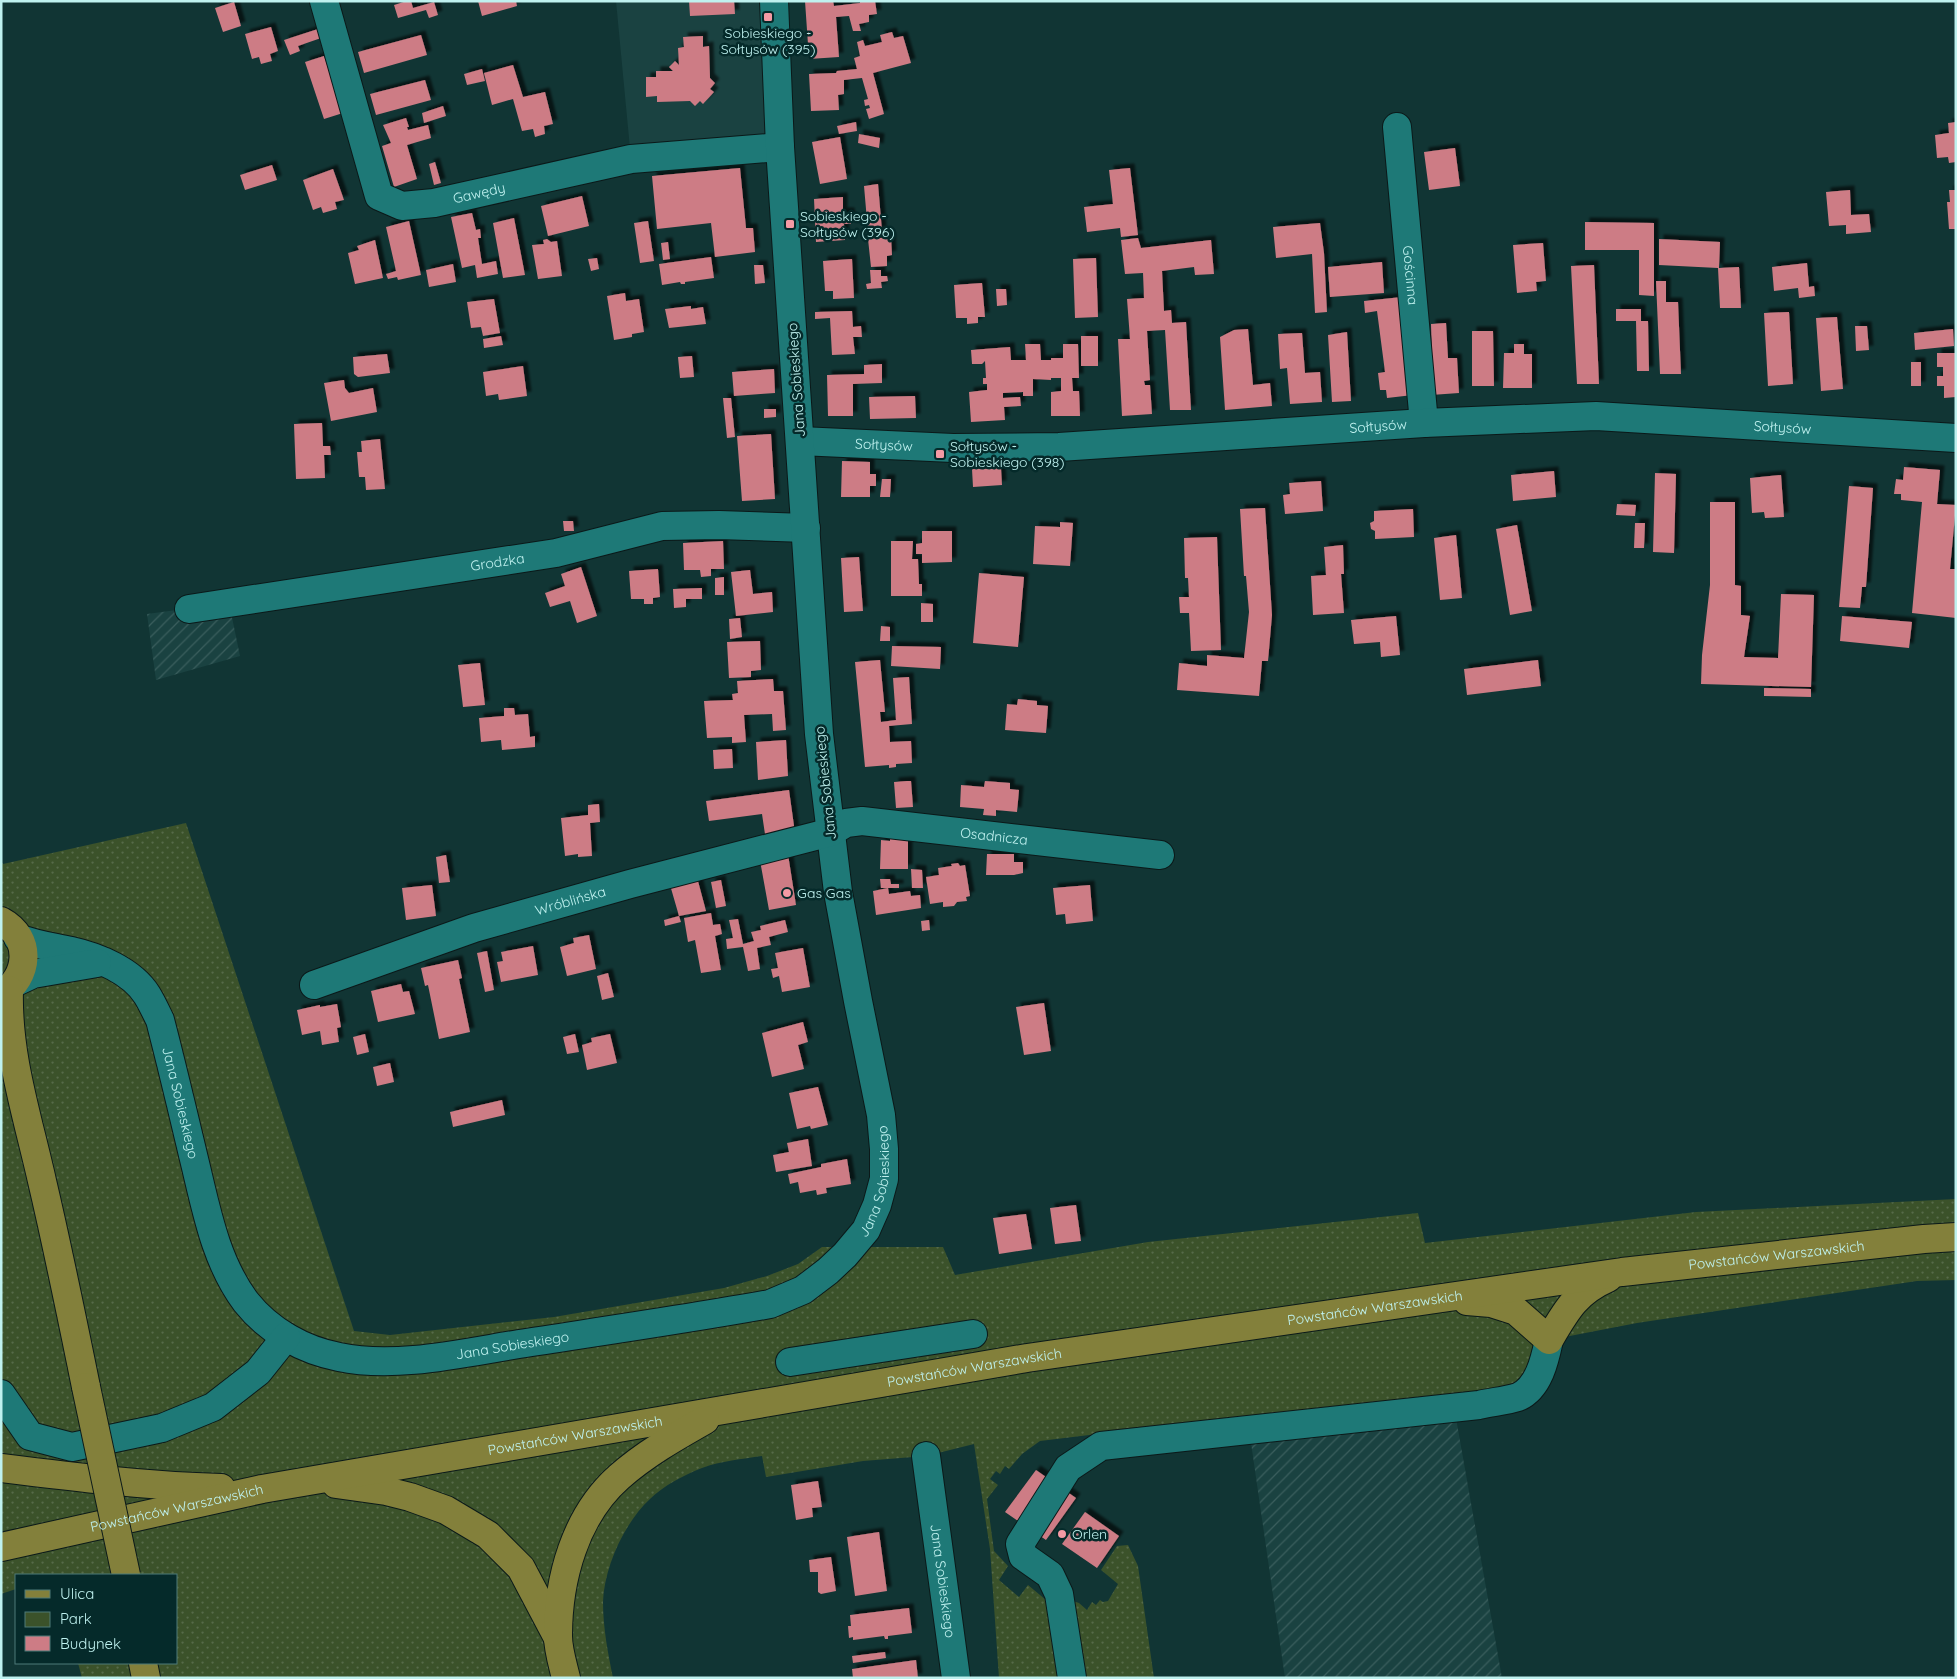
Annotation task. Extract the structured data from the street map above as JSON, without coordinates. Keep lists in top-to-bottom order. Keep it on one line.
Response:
{"streets":{"main road":["Powstańców Warszawskich"],"street":["Gawędy","Gościnna","Jana Sobieskiego","Sołtysów","Grodzka","Osadnicza","Wróblińska"]},"crossings":[["Gawędy","Jana Sobieskiego"],["Gościnna","Sołtysów"],["Jana Sobieskiego","Sołtysów"],["Jana Sobieskiego","Grodzka"],["Jana Sobieskiego","Osadnicza"],["Jana Sobieskiego","Wróblińska"],["Osadnicza","Wróblińska"]],"places":{"transit":["Sobieskiego - Sołtysów (395)","Sobieskiego - Sołtysów (396)","Sołtysów - Sobieskiego (398)"],"other":["Gas Gas","Orlen"]},"legend":["Ulica","Park","Budynek"]}
